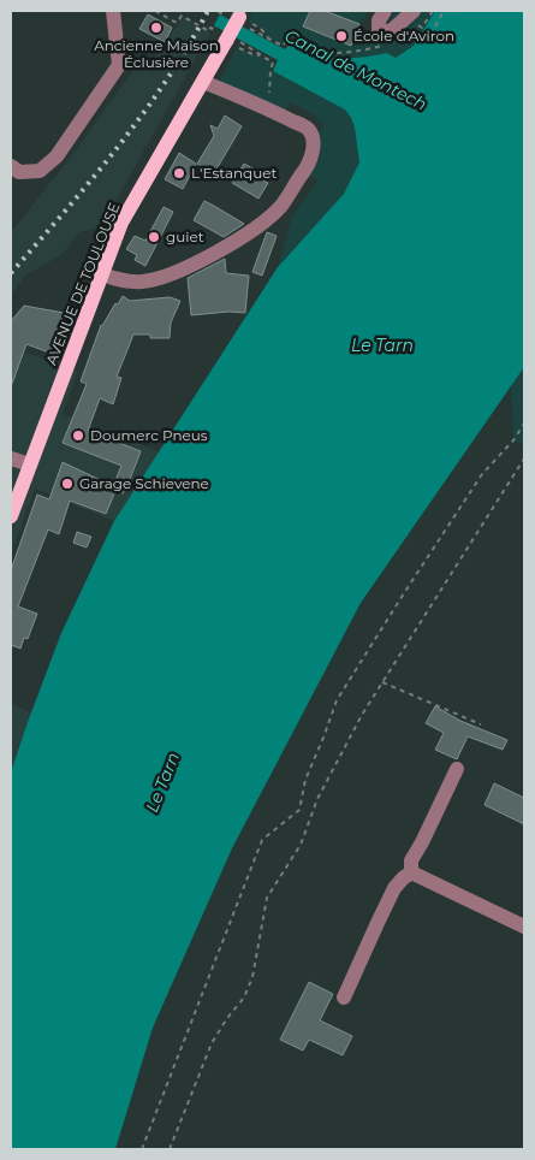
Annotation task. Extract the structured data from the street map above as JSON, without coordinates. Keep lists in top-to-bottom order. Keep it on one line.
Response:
{"streets":{"main road":["AVENUE DE TOULOUSE"]},"water":["Canal de Montech","Le Tarn"],"places":["Ancienne Maison Éclusière","École d'Aviron","L'Estanquet","guiet","Doumerc Pneus","Garage Schievene"]}
